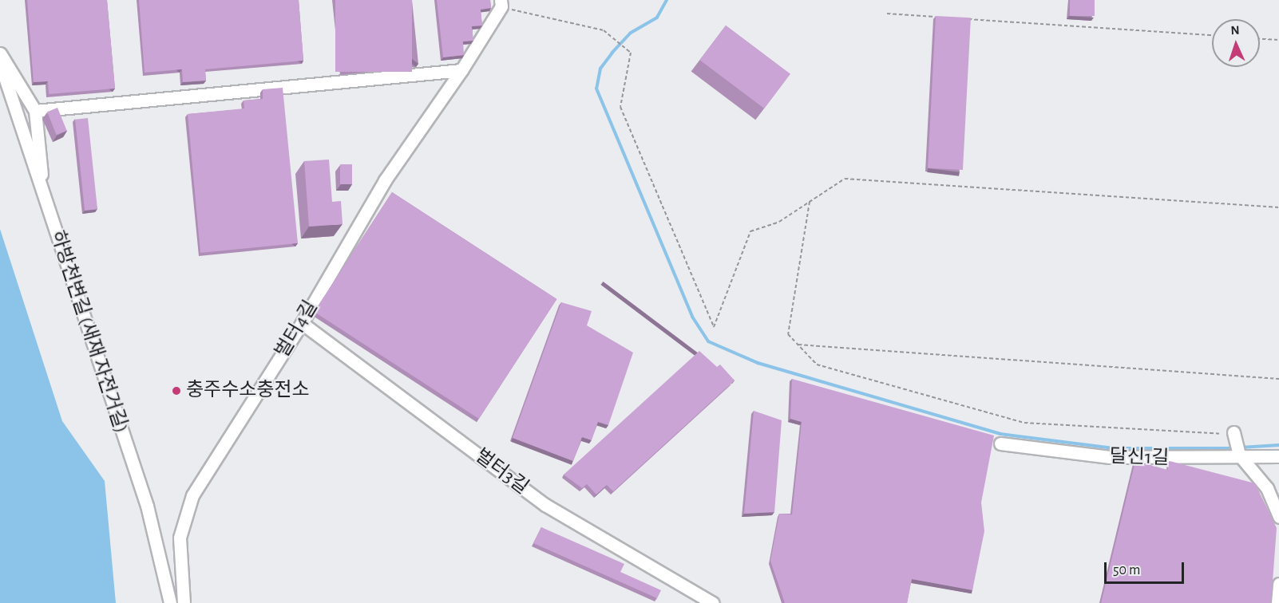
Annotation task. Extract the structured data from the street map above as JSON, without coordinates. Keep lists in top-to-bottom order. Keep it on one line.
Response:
{"streets":{"street":["벌터4길","하방천변길 (새재 자전거길)","달신1길","벌터3길"]},"crossings":[["벌터4길","벌터3길"]],"places":["충주수소충전소"],"scale_bar":"50 m","north":"top"}
